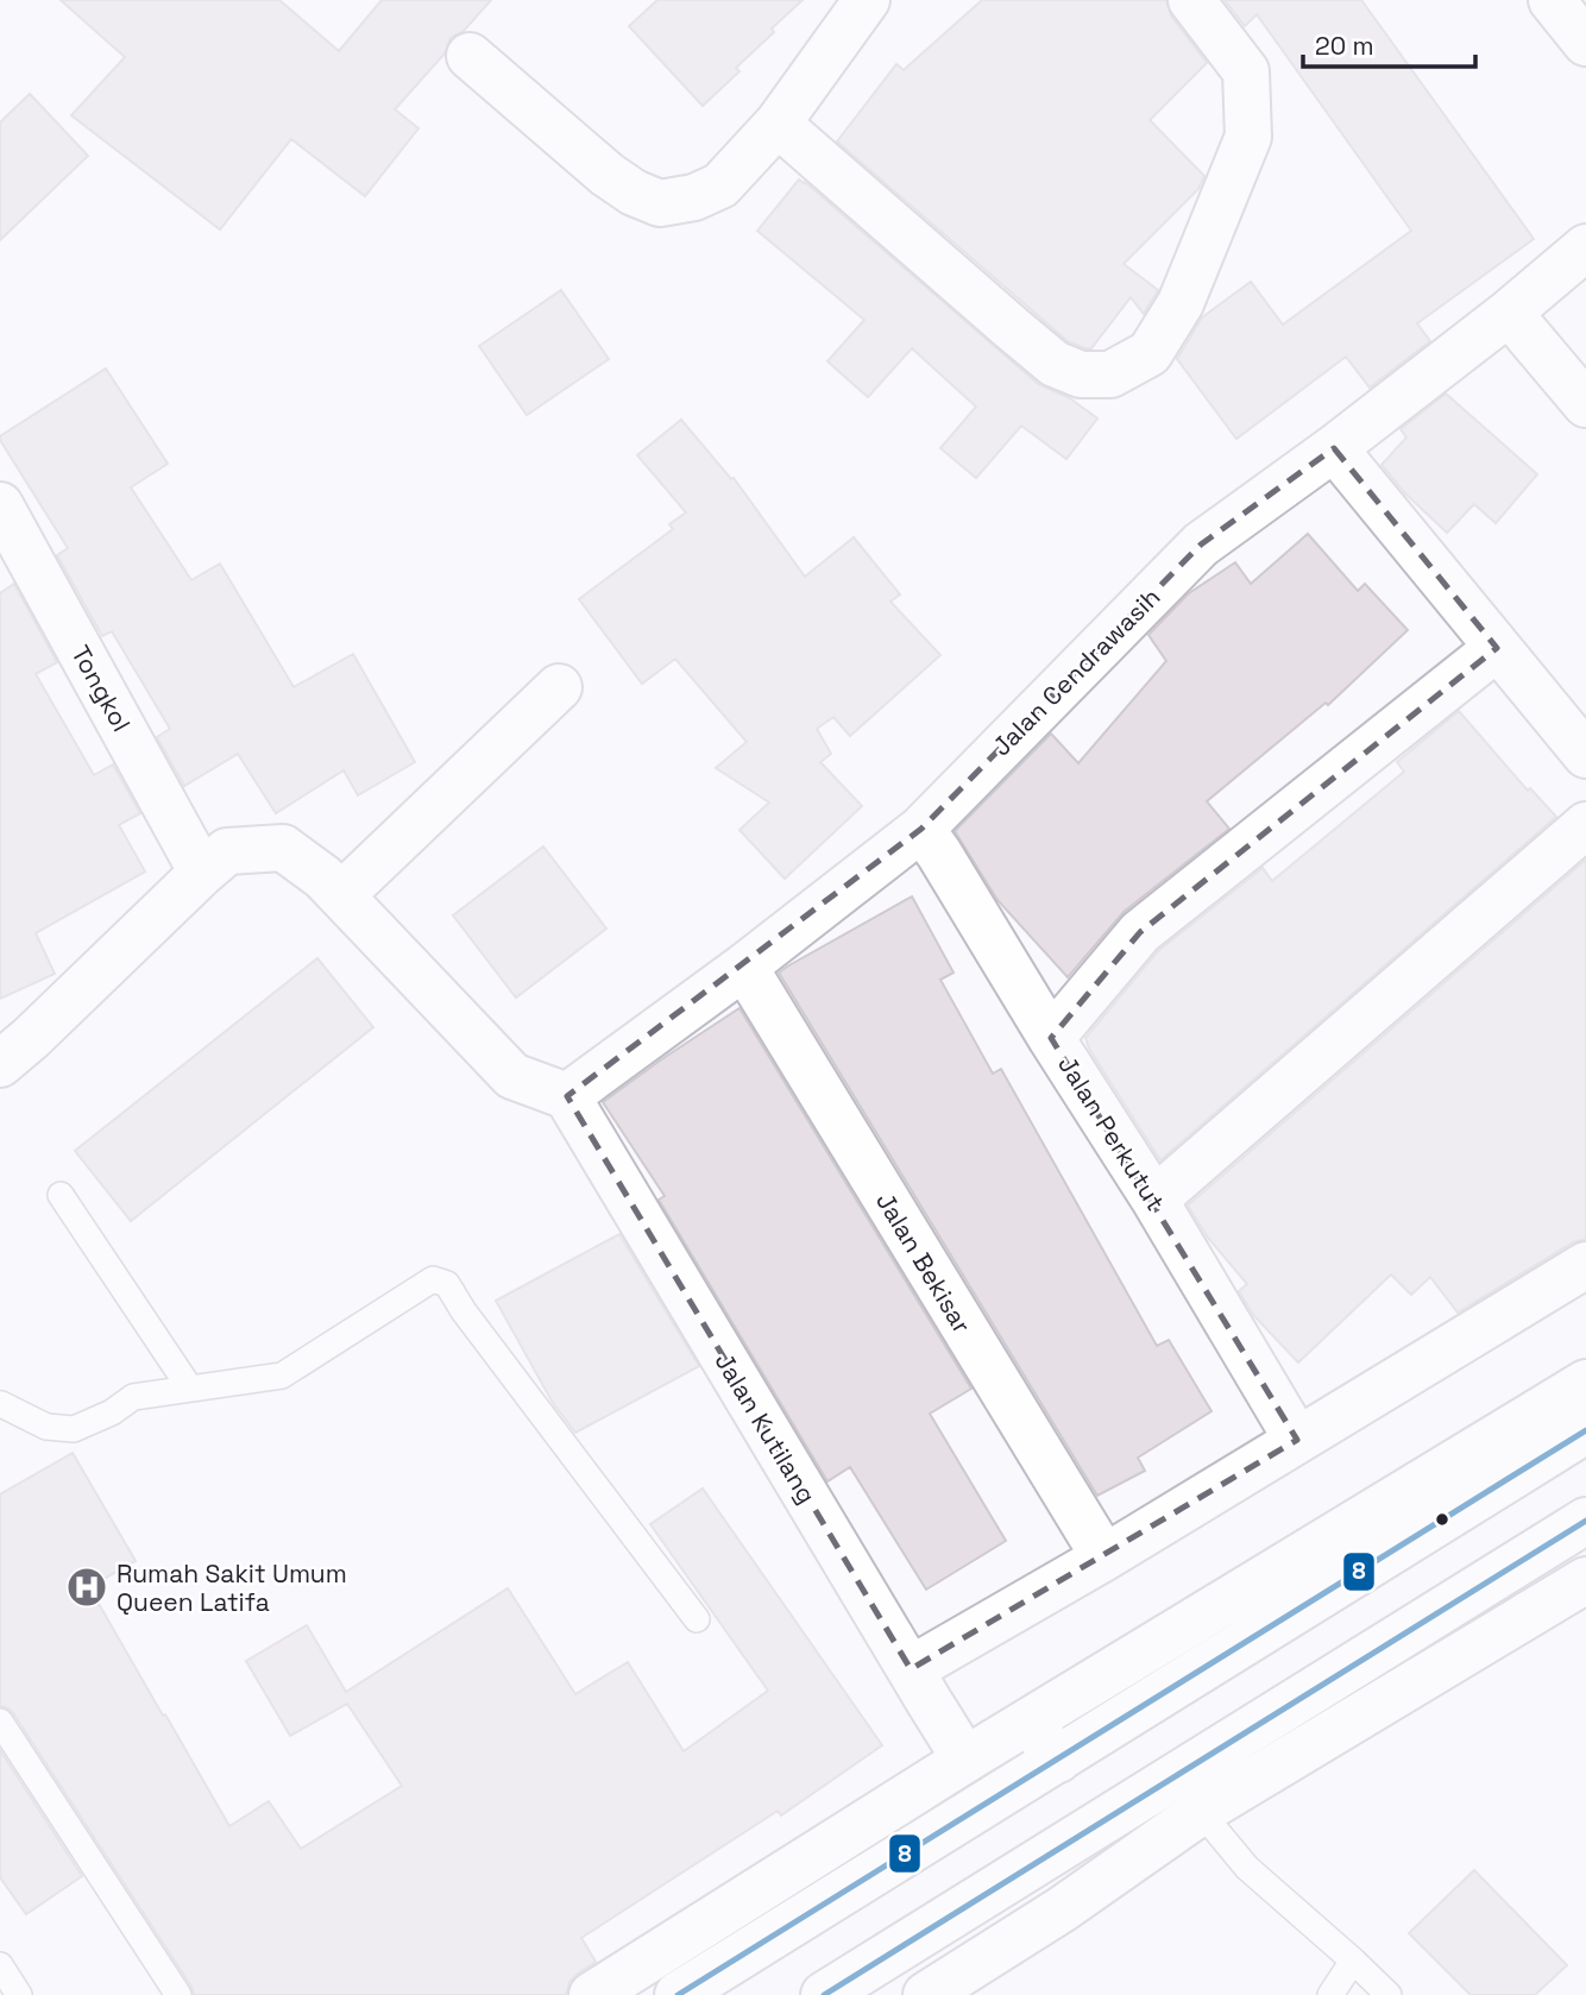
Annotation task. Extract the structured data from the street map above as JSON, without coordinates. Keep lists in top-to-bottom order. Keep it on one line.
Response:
{"streets":{"main road":["Jalan Cendrawasih","Tongkol","Jalan Perkutut","Jalan Bekisar","Jalan Kutilang"]},"crossings":[["Jalan Cendrawasih","Jalan Perkutut"],["Jalan Cendrawasih","Jalan Bekisar"],["Jalan Cendrawasih","Jalan Kutilang"]],"places":{"hospital":["Rumah Sakit Umum Queen Latifa"]},"lines":["transit line 8"],"scale_bar":"20 m"}
